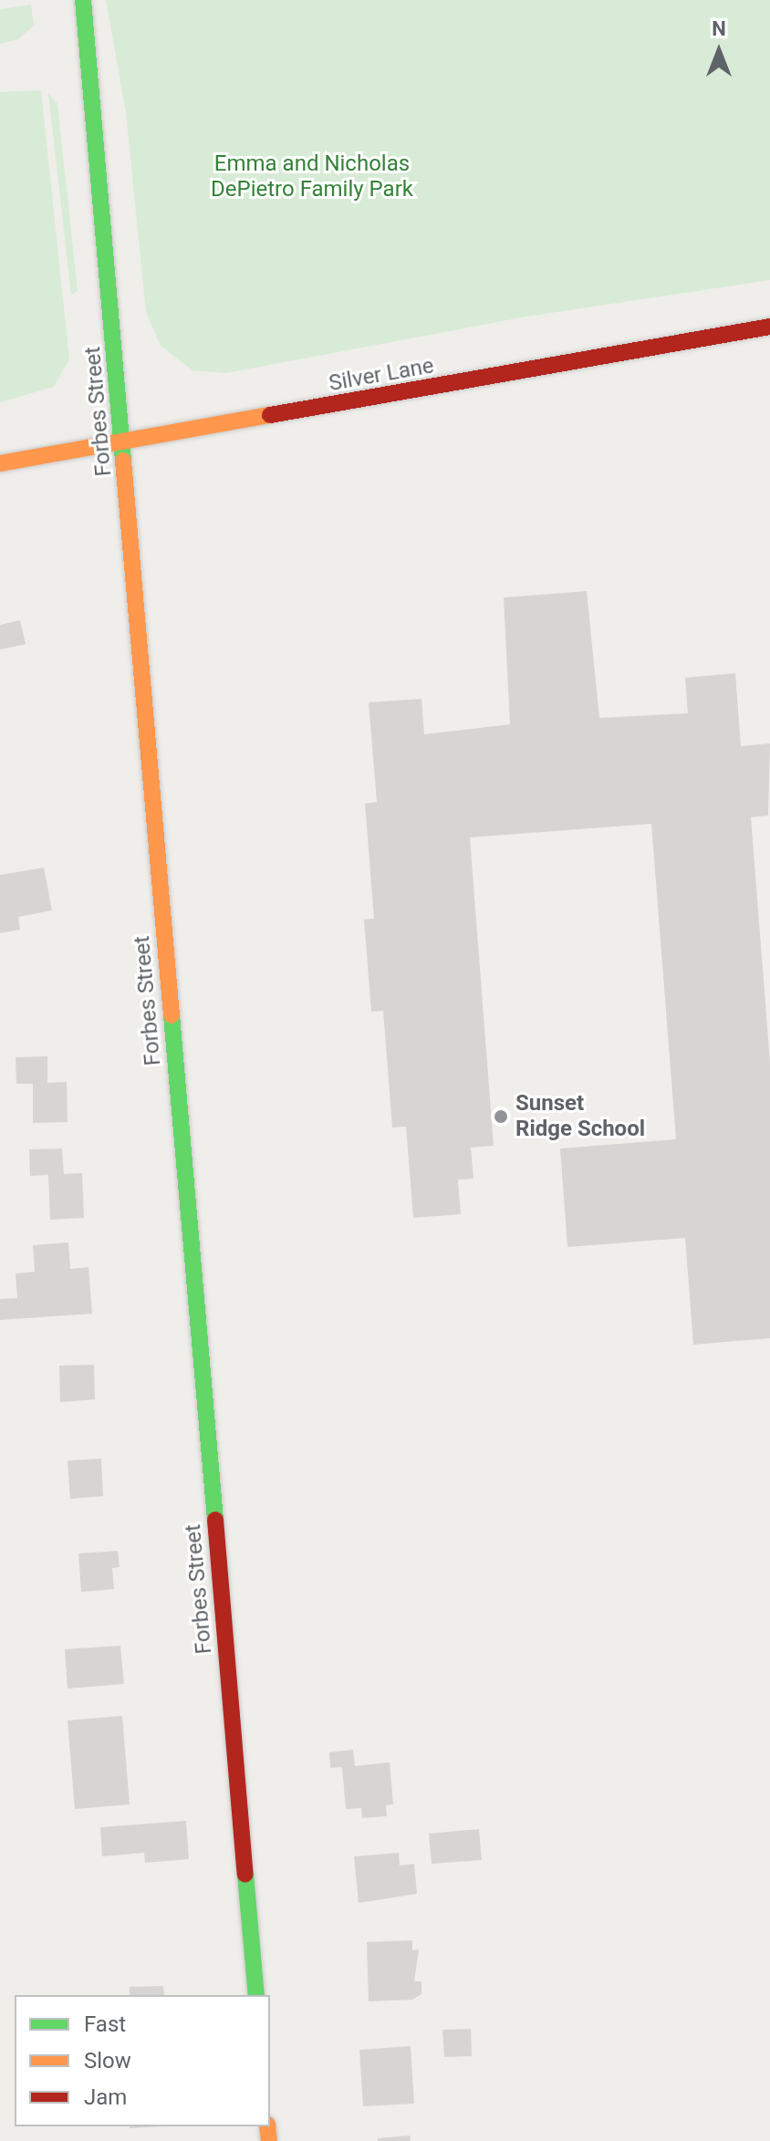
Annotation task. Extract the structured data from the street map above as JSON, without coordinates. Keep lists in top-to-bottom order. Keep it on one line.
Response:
{"streets":{"main road":["Silver Lane","Forbes Street"]},"crossings":[["Silver Lane","Forbes Street"]],"parks":["Emma and Nicholas DePietro Family Park"],"places":["Sunset Ridge School"],"legend":["Fast","Slow","Jam"],"north":"top"}
